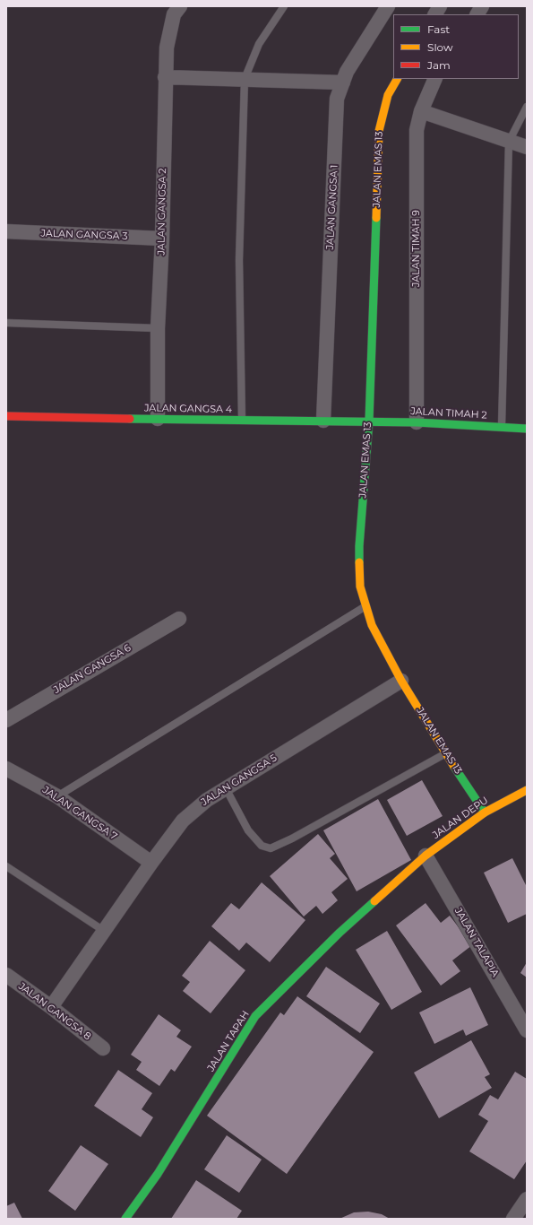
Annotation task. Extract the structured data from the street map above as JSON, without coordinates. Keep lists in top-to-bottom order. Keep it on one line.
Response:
{"streets":{"street":["JALAN EMAS 13","JALAN GANGSA 1","JALAN GANGSA 2","JALAN GANGSA 3","JALAN TIMAH 9","JALAN GANGSA 4","JALAN TIMAH 2","JALAN GANGSA 6","JALAN GANGSA 5","JALAN GANGSA 7","JALAN DEPU","JALAN TALAPIA","JALAN GANGSA 8","JALAN TAPAH"]},"crossings":[["JALAN EMAS 13","JALAN GANGSA 4"],["JALAN EMAS 13","JALAN TIMAH 2"],["JALAN EMAS 13","JALAN GANGSA 5"],["JALAN EMAS 13","JALAN DEPU"],["JALAN GANGSA 1","JALAN GANGSA 4"],["JALAN GANGSA 2","JALAN GANGSA 3"],["JALAN GANGSA 2","JALAN GANGSA 4"],["JALAN TIMAH 9","JALAN TIMAH 2"],["JALAN GANGSA 4","JALAN TIMAH 2"],["JALAN GANGSA 5","JALAN GANGSA 7"],["JALAN GANGSA 5","JALAN GANGSA 8"],["JALAN DEPU","JALAN TALAPIA"],["JALAN DEPU","JALAN TAPAH"],["JALAN TALAPIA","JALAN TAPAH"]],"legend":["Fast","Slow","Jam"]}
